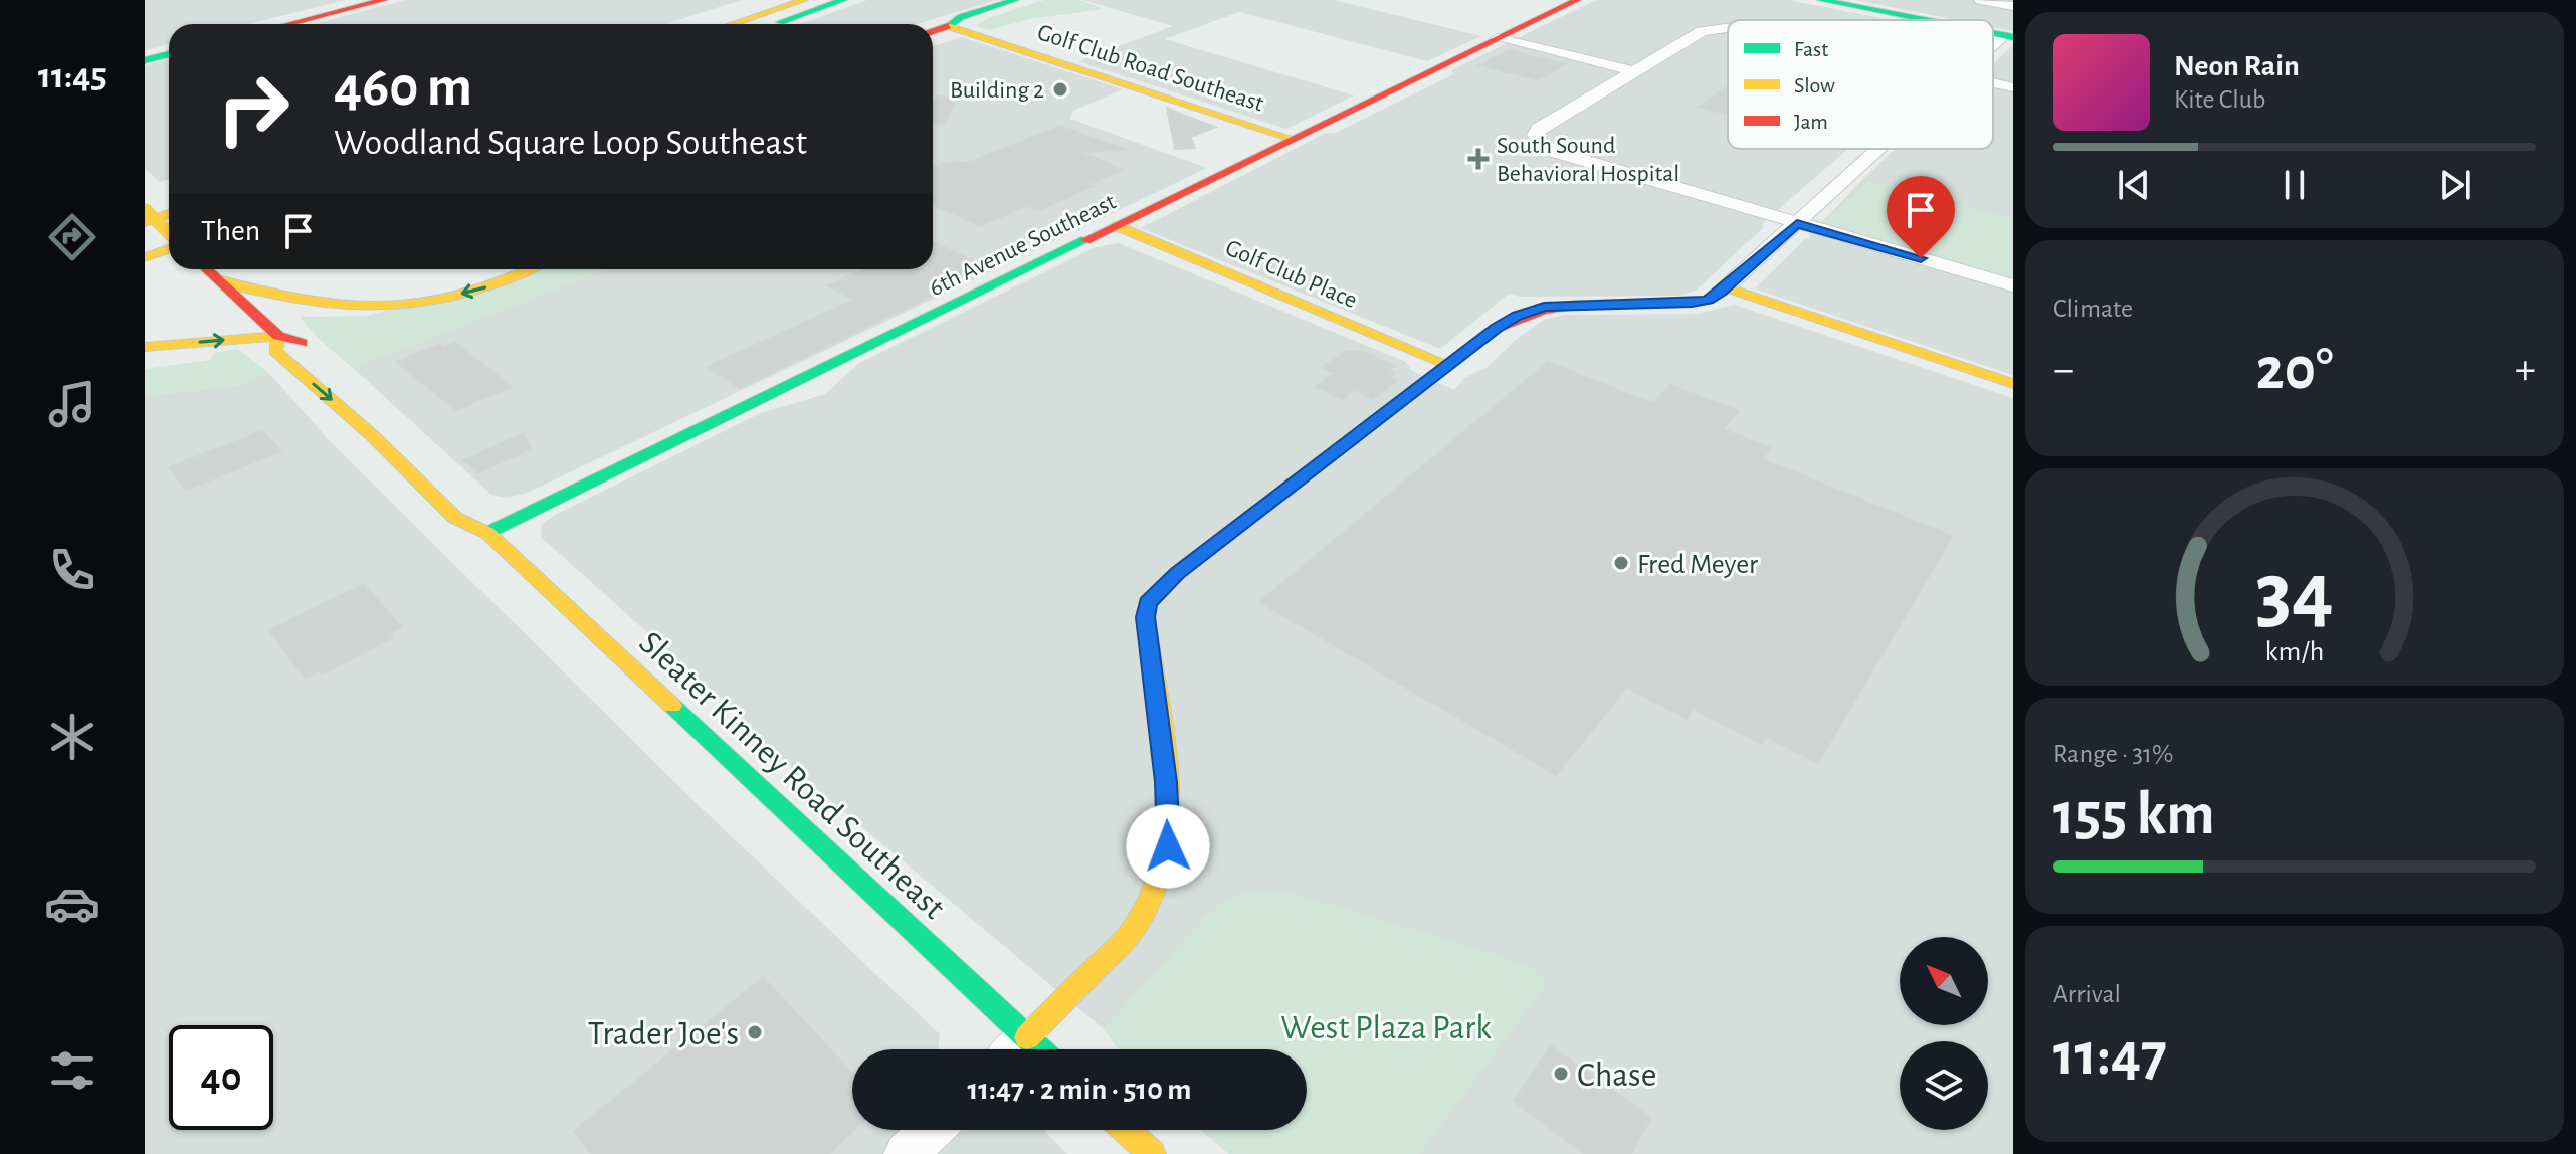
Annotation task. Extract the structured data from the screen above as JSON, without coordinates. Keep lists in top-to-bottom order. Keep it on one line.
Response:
{"streets":{"main road":["Golf Club Road Southeast","6th Avenue Southeast","Golf Club Place","Sleater Kinney Road Southeast"]},"crossings":[["Golf Club Road Southeast","6th Avenue Southeast"],["6th Avenue Southeast","Golf Club Place"],["6th Avenue Southeast","Sleater Kinney Road Southeast"]],"parks":["West Plaza Park"],"places":{"other":["Building 2","Fred Meyer","Trader Joe's","Chase"],"health":["South Sound Behavioral Hospital"]},"legend":["Fast","Slow","Jam"],"north":"top left","page":{"tabs":"11:45","turn":["460 m","Woodland Square Loop Southeast"],"song":["Neon Rain","Kite Club"],"then":"Then","tile":["Climate",["Range · 31%","155 km"],["Arrival","11:47"]],"heat":["−","20°","+"],"limit":"40","trip":"11:47 · 2 min · 510 m","gauge":["34","km/h"]}}
